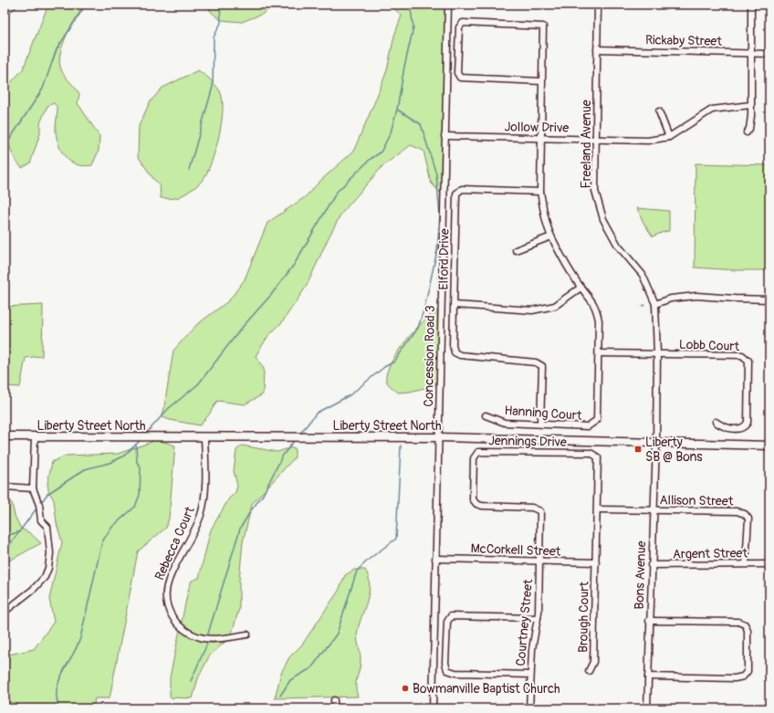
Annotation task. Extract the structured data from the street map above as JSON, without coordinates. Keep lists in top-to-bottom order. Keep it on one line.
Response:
{"streets":{"main road":["Liberty Street North"],"street":["Rickaby Street","Jollow Drive","Freeland Avenue","Elford Drive","Lobb Court","Concession Road 3","Hanning Court","Jennings Drive","Allison Street","Rebecca Court","McCorkell Street","Argent Street","Bons Avenue","Brough Court","Courtney Street"]},"crossings":[["Rickaby Street","Freeland Avenue"],["Jollow Drive","Freeland Avenue"],["Jollow Drive","Concession Road 3"],["Freeland Avenue","Lobb Court"],["Freeland Avenue","Liberty Street North"],["Freeland Avenue","Bons Avenue"],["Elford Drive","Hanning Court"],["Concession Road 3","Liberty Street North"],["Concession Road 3","McCorkell Street"],["Liberty Street North","Rebecca Court"],["Liberty Street North","Bons Avenue"],["Jennings Drive","Allison Street"],["Jennings Drive","McCorkell Street"],["Jennings Drive","Brough Court"],["Jennings Drive","Courtney Street"],["Allison Street","Argent Street"],["Allison Street","Bons Avenue"],["McCorkell Street","Brough Court"],["McCorkell Street","Courtney Street"],["Argent Street","Bons Avenue"]],"places":{"transit":["Liberty SB @ Bons"],"other":["Bowmanville Baptist Church"]}}
